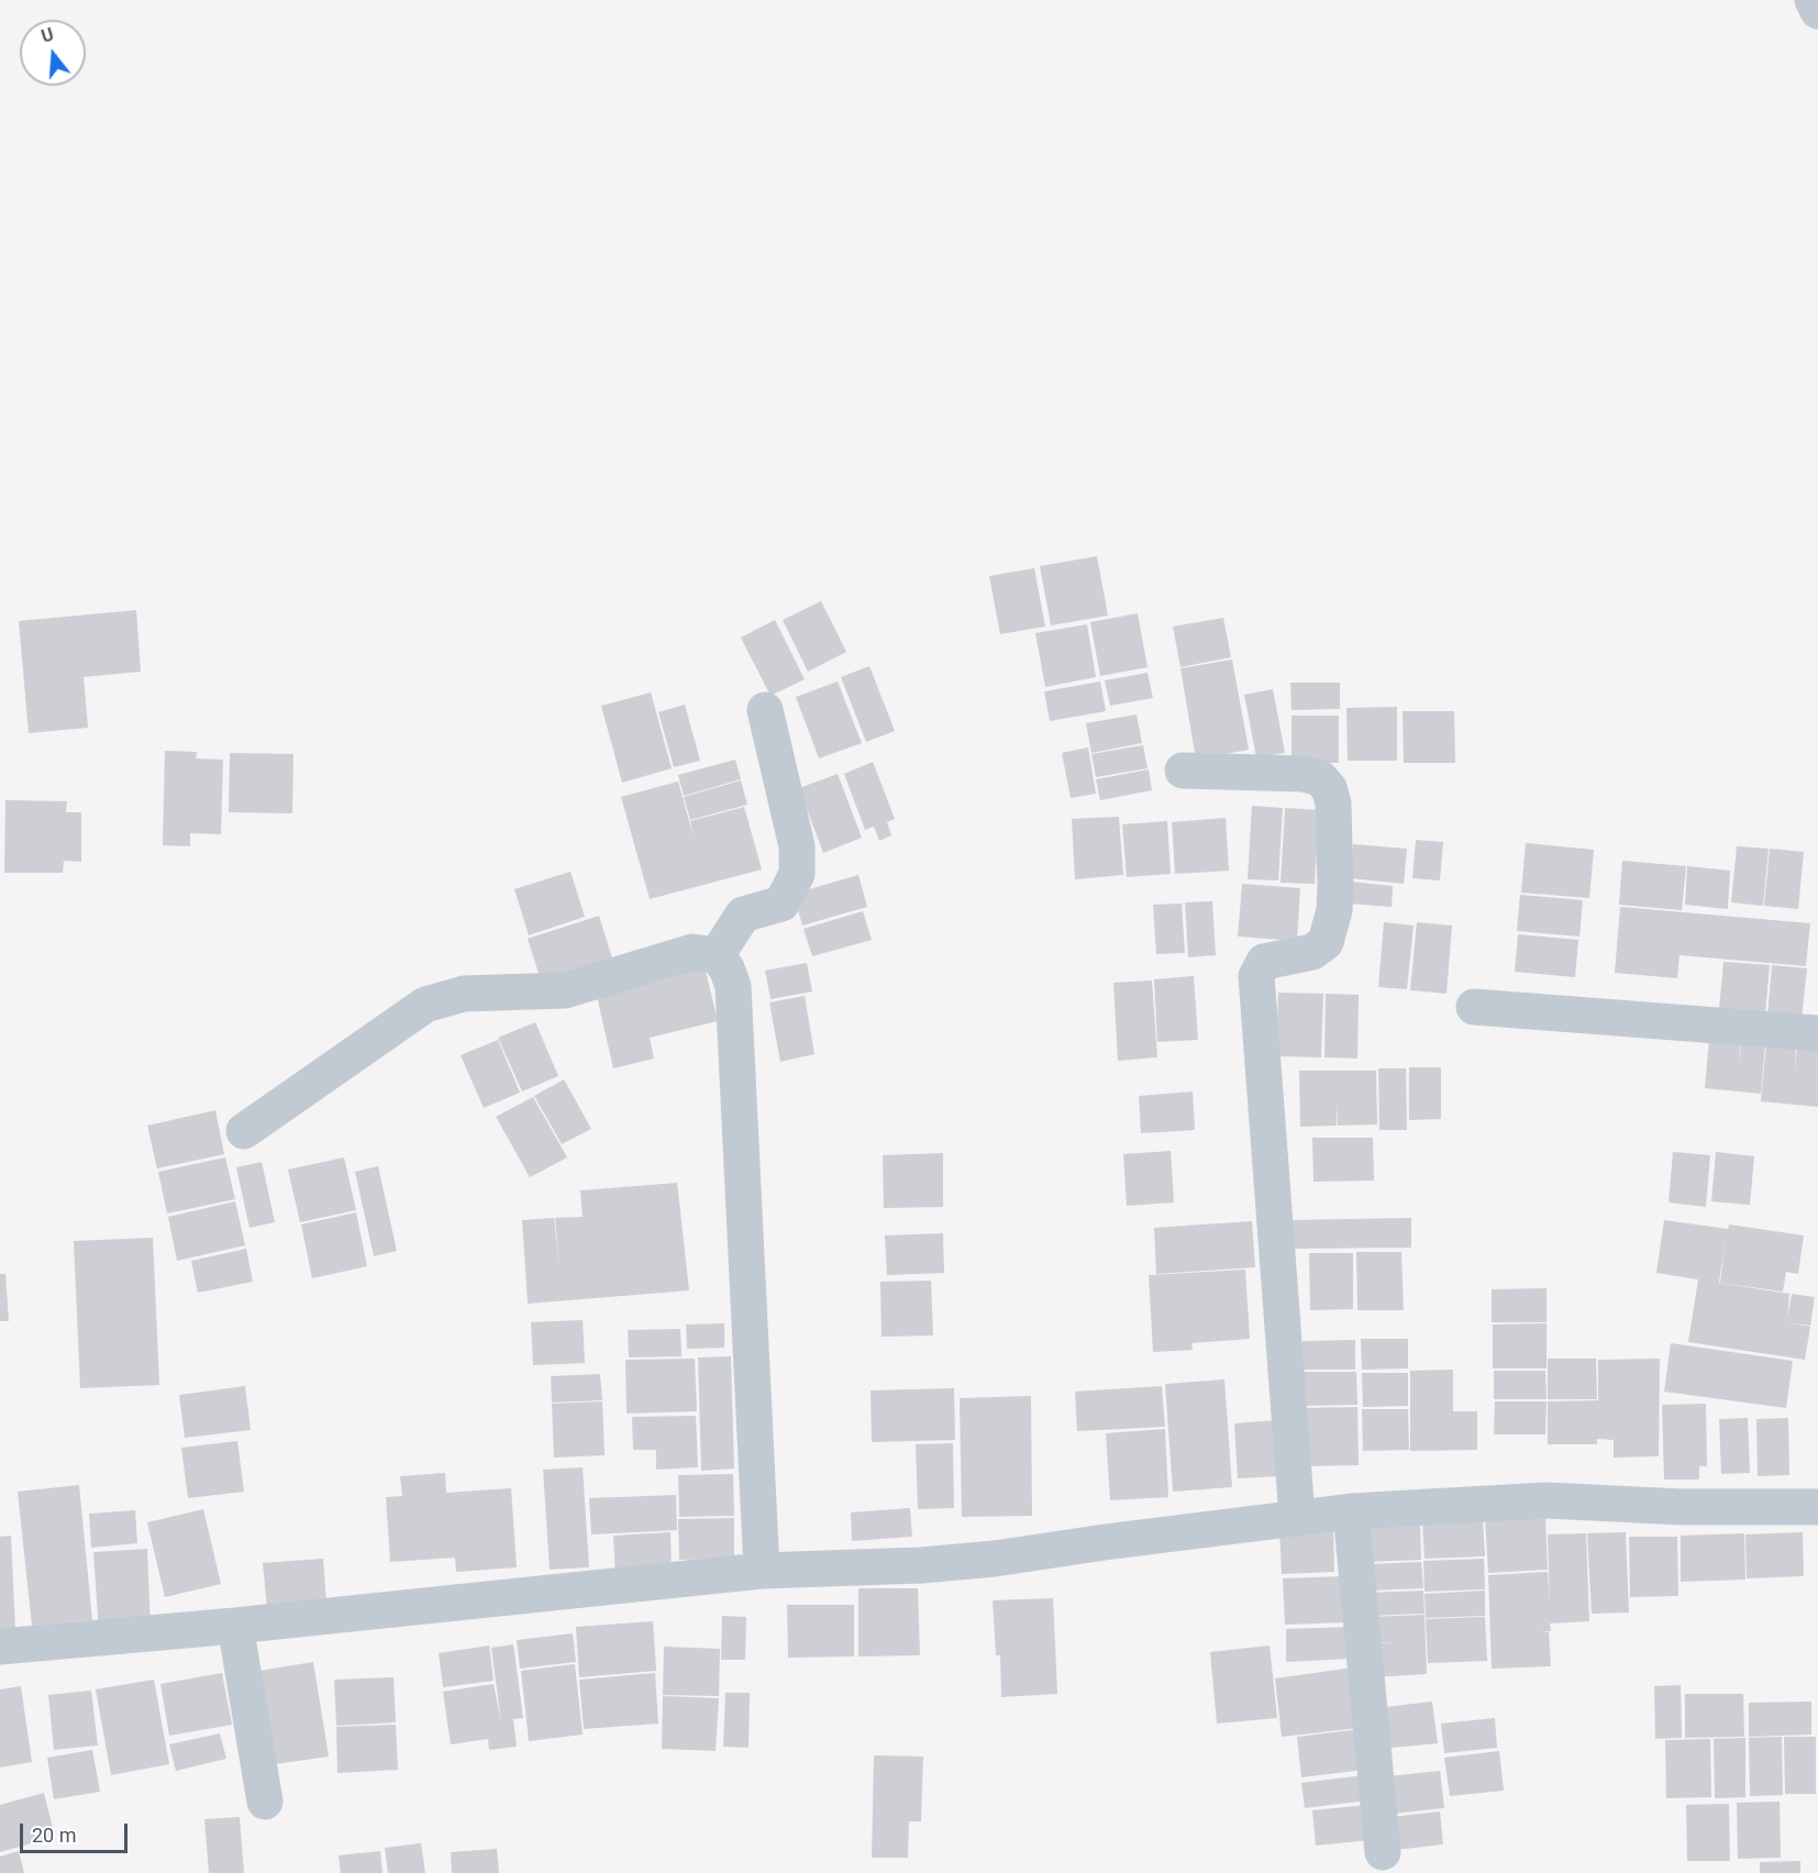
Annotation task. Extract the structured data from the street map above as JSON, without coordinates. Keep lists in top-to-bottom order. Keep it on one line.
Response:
{"scale_bar":"20 m","north":"top"}
